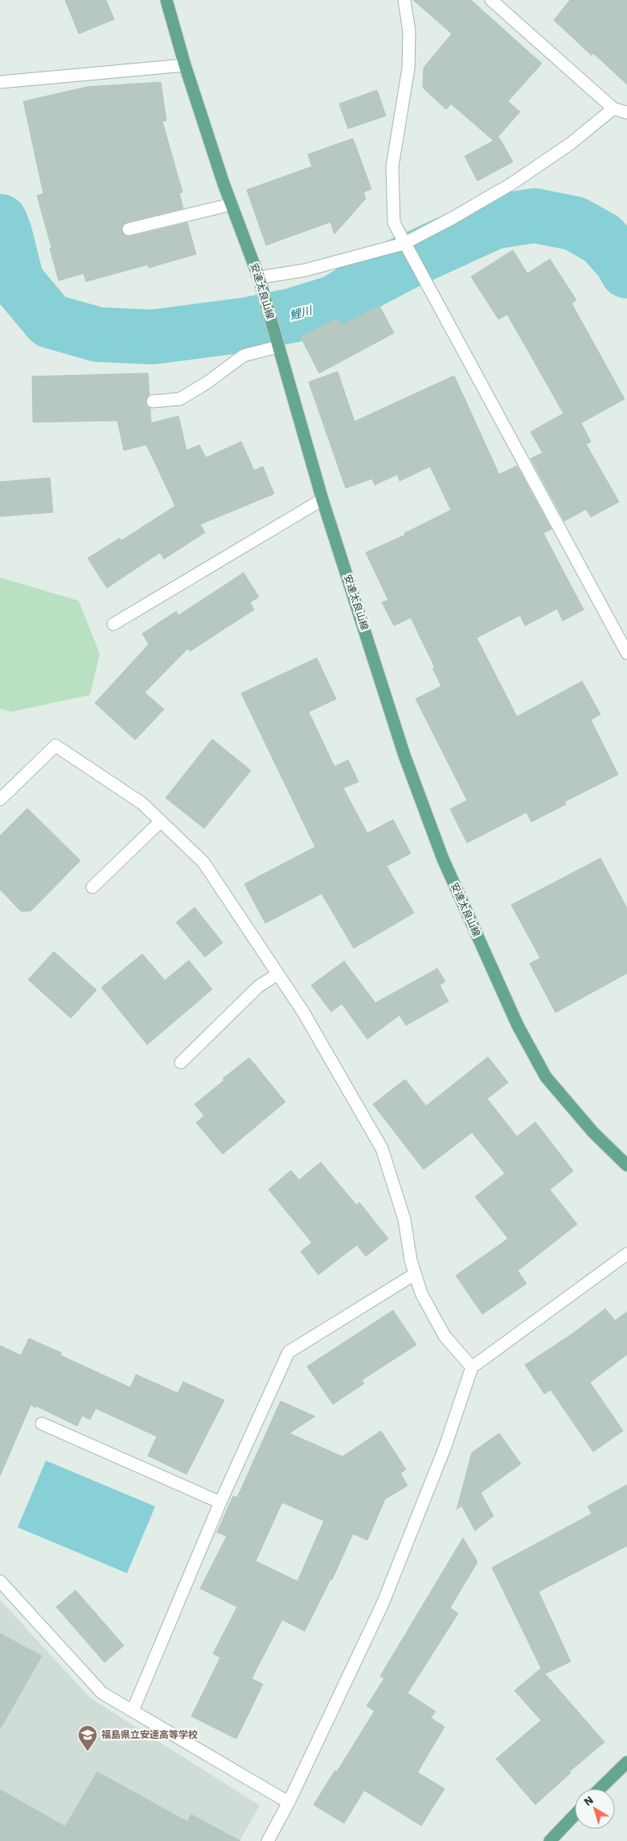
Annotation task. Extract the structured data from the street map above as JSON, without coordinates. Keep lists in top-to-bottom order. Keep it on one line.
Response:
{"streets":{"main road":["安達太良山線"]},"water":["鯉川"],"places":{"school or university":["福島県立安達高等学校"]},"north":"top left"}
